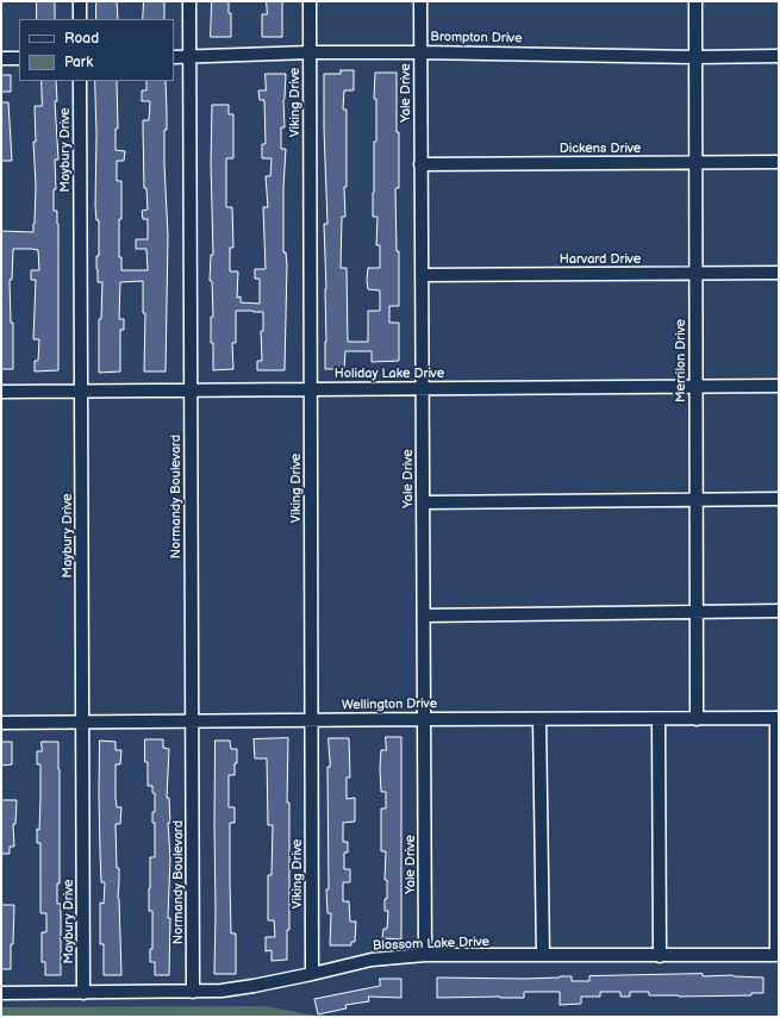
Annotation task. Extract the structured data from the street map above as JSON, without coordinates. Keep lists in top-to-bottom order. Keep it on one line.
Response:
{"streets":{"street":["Brompton Drive","Yale Drive","Viking Drive","Dickens Drive","Maybury Drive","Harvard Drive","Merrilon Drive","Holiday Lake Drive","Normandy Boulevard","Wellington Drive","Blossom Lake Drive"]},"crossings":[["Brompton Drive","Yale Drive"],["Brompton Drive","Viking Drive"],["Brompton Drive","Merrilon Drive"],["Brompton Drive","Normandy Boulevard"],["Yale Drive","Dickens Drive"],["Yale Drive","Harvard Drive"],["Yale Drive","Holiday Lake Drive"],["Yale Drive","Wellington Drive"],["Yale Drive","Blossom Lake Drive"],["Viking Drive","Holiday Lake Drive"],["Viking Drive","Wellington Drive"],["Viking Drive","Blossom Lake Drive"],["Dickens Drive","Merrilon Drive"],["Maybury Drive","Holiday Lake Drive"],["Maybury Drive","Wellington Drive"],["Maybury Drive","Blossom Lake Drive"],["Harvard Drive","Merrilon Drive"],["Merrilon Drive","Holiday Lake Drive"],["Merrilon Drive","Wellington Drive"],["Holiday Lake Drive","Normandy Boulevard"],["Normandy Boulevard","Wellington Drive"],["Normandy Boulevard","Blossom Lake Drive"]],"legend":["Road","Park"]}
